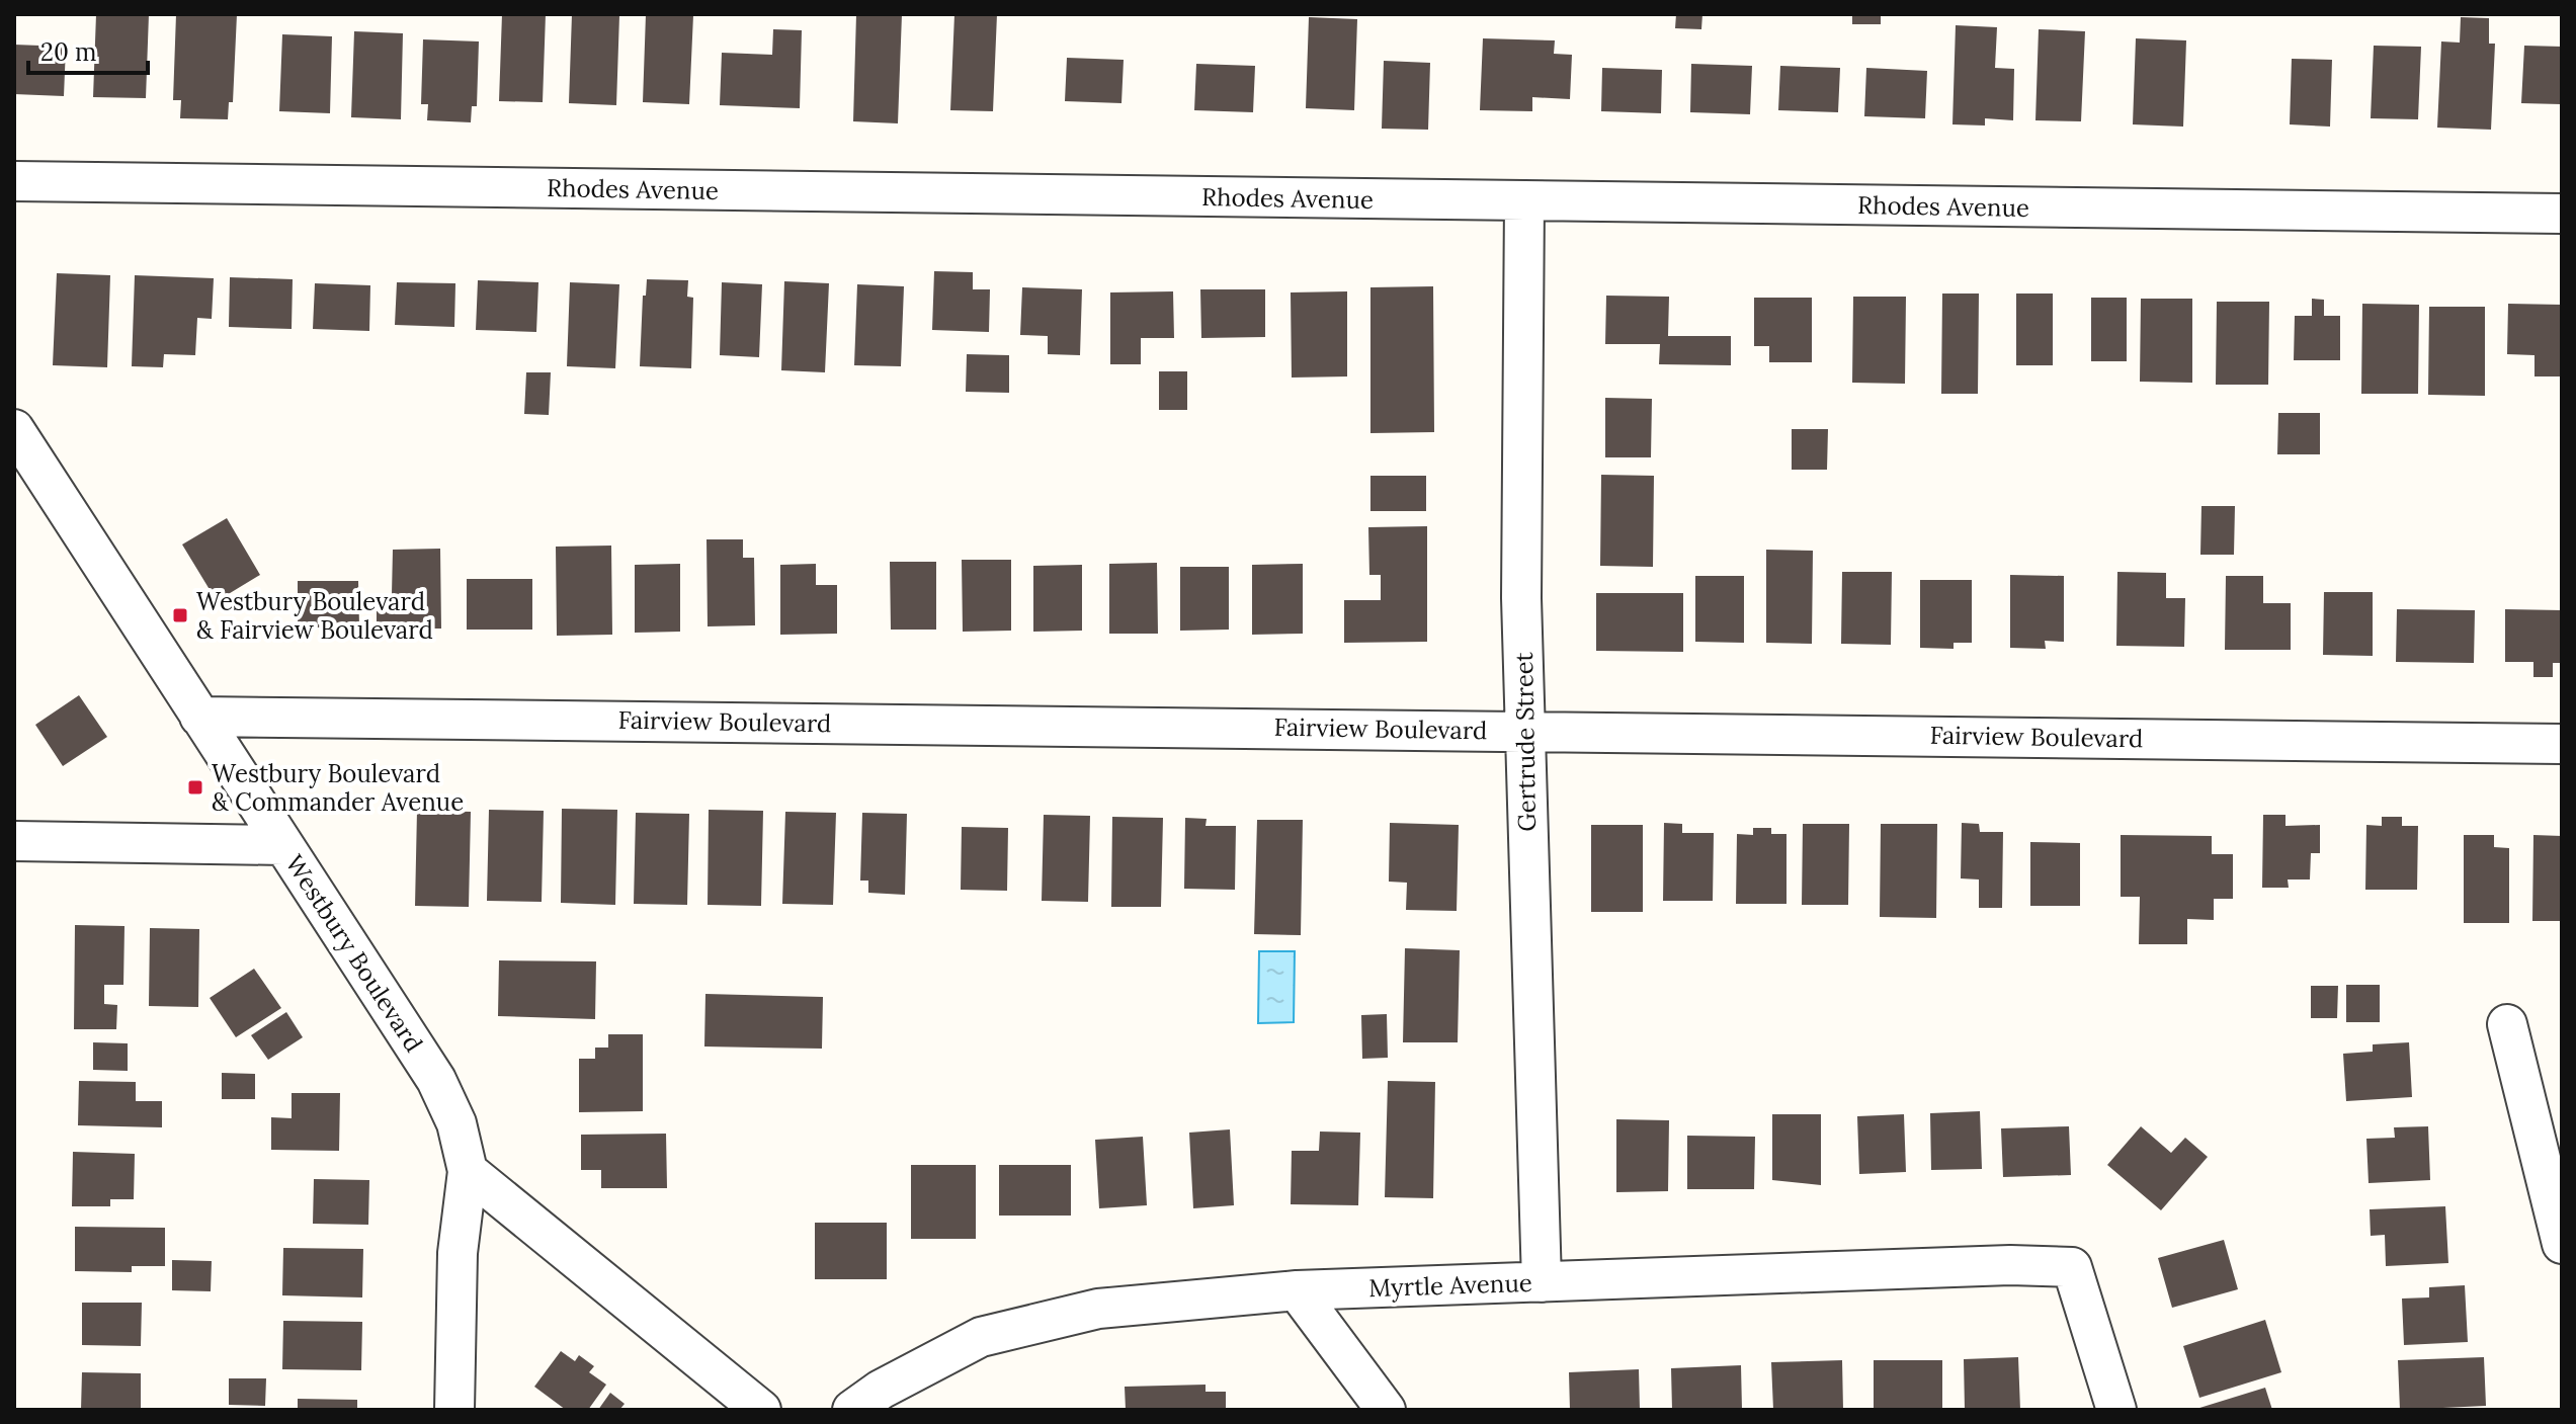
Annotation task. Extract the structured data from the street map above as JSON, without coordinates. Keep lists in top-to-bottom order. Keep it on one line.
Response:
{"streets":{"street":["Rhodes Avenue","Fairview Boulevard","Gertrude Street","Westbury Boulevard","Myrtle Avenue"]},"crossings":[["Rhodes Avenue","Gertrude Street"],["Fairview Boulevard","Gertrude Street"],["Fairview Boulevard","Westbury Boulevard"],["Gertrude Street","Myrtle Avenue"]],"places":{"transit":["Westbury Boulevard & Fairview Boulevard","Westbury Boulevard & Commander Avenue"]},"scale_bar":"20 m"}
